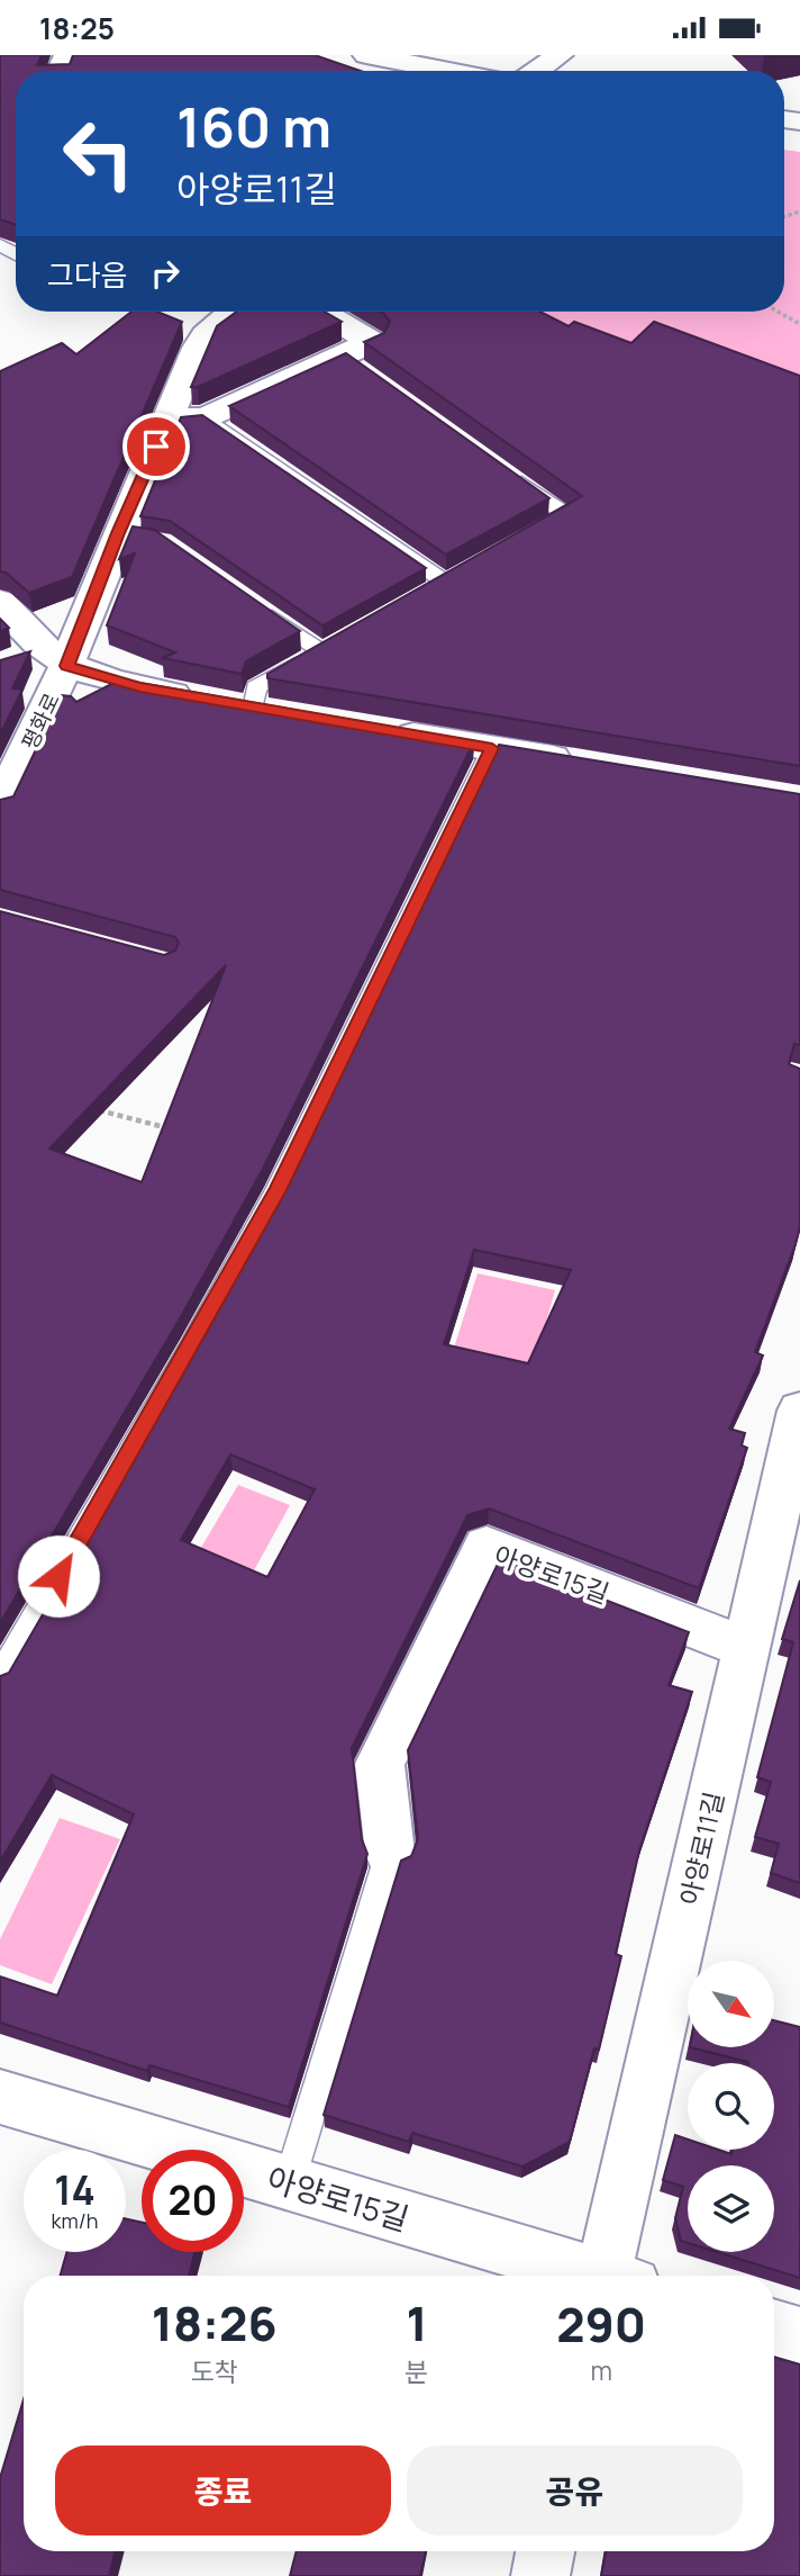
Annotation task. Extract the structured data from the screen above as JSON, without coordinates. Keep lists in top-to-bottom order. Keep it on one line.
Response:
{"streets":{"street":["평화로","아양로15길","아양로11길"]},"crossings":[["아양로15길","아양로11길"]],"north":"bottom right","page":{"status":"18:25","turn":["160 m","아양로11길"],"then":"그다음","speed":"14 km/h","limit":"20","eta":["18:26","도착","1","분","290","m"],"buttons":["종료","공유"]}}
